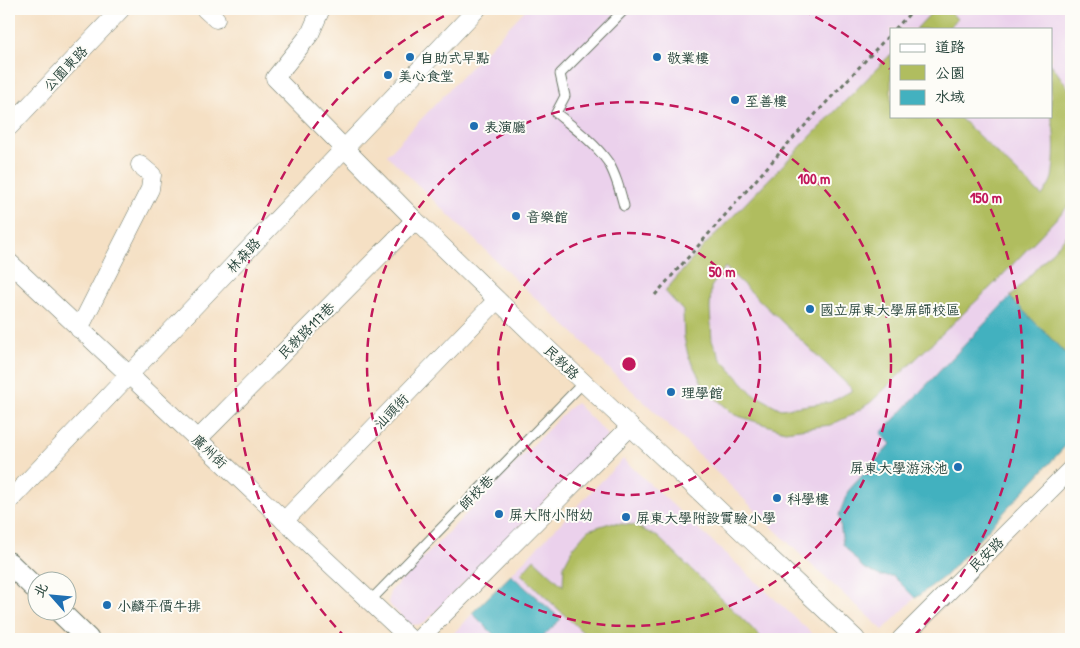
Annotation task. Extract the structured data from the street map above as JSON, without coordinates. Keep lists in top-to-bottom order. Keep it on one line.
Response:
{"streets":{"street":["公園東路","林森路","民教路117巷","民教路","汕頭街","廣州街","民安路"],"lane":["師校巷"]},"crossings":[["林森路","民教路"],["林森路","廣州街"],["民教路117巷","民教路"],["民教路117巷","廣州街"],["民教路","汕頭街"],["民教路","師校巷"],["汕頭街","廣州街"],["廣州街","師校巷"]],"places":["自助式早點","敬業樓","美心食堂","至善樓","表演廳","音樂館","國立屏東大學屏師校區","理學館","屏東大學游泳池","科學樓","屏大附小附幼","屏東大學附設實驗小學","小麟平價牛排"],"legend":["道路","公園","水域"],"north":"top left","rings":["100 m","150 m","50 m"]}
